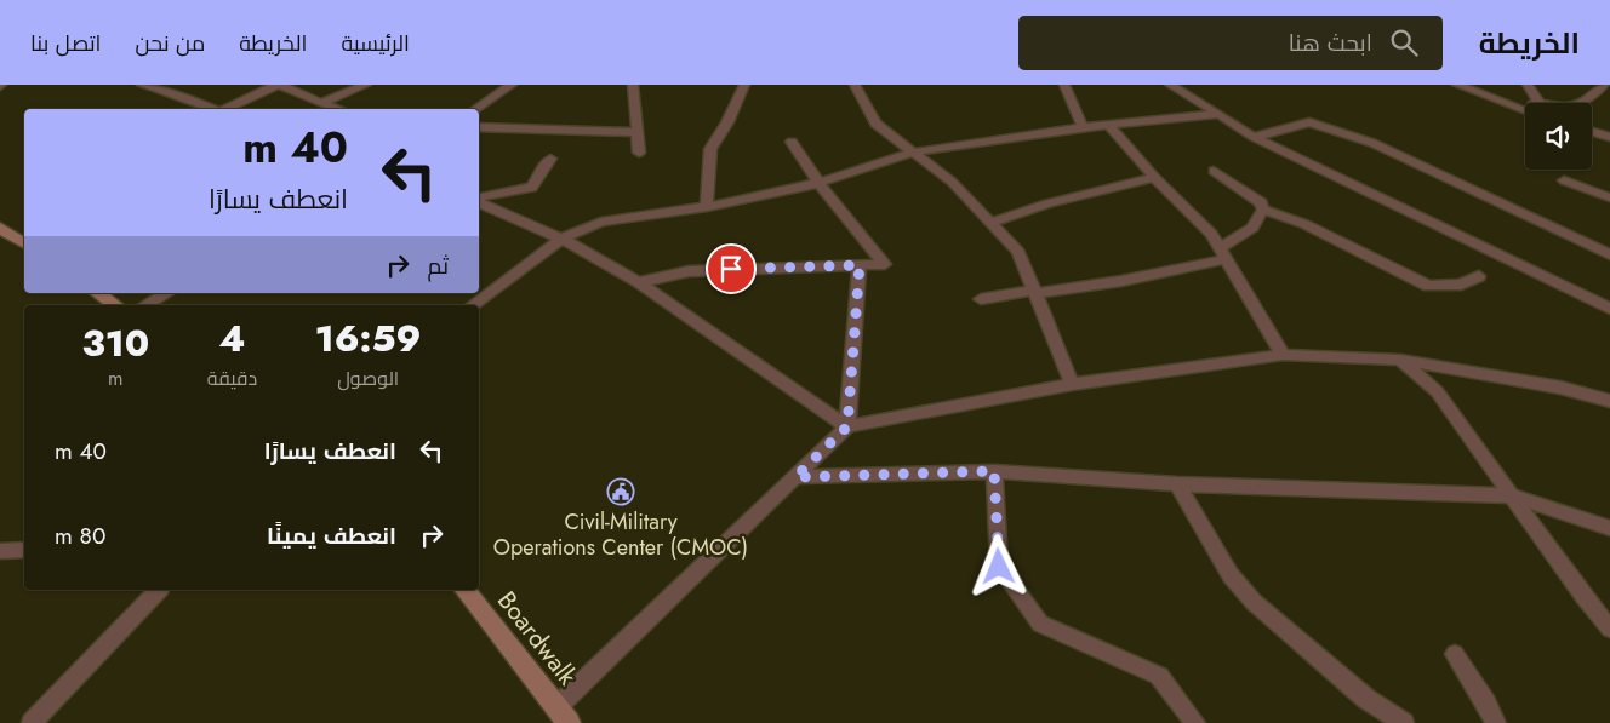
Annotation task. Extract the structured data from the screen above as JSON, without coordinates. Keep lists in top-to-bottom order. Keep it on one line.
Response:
{"streets":{"street":["Boardwalk"]},"places":{"public building":["Civil-Military Operations Center (CMOC)"]},"page":{"header":"الخريطة","search":"ابحث هنا","nav":["الرئيسية","الخريطة","من نحن","اتصل بنا"],"turn":["40 m","انعطف يسارًا"],"then":"ثم","eta":["16:59","الوصول","4","دقيقة","310","m"],"list":[{"name":"انعطف يسارًا","value":"40 m"},{"name":"انعطف يمينًا","value":"80 m"}]}}
